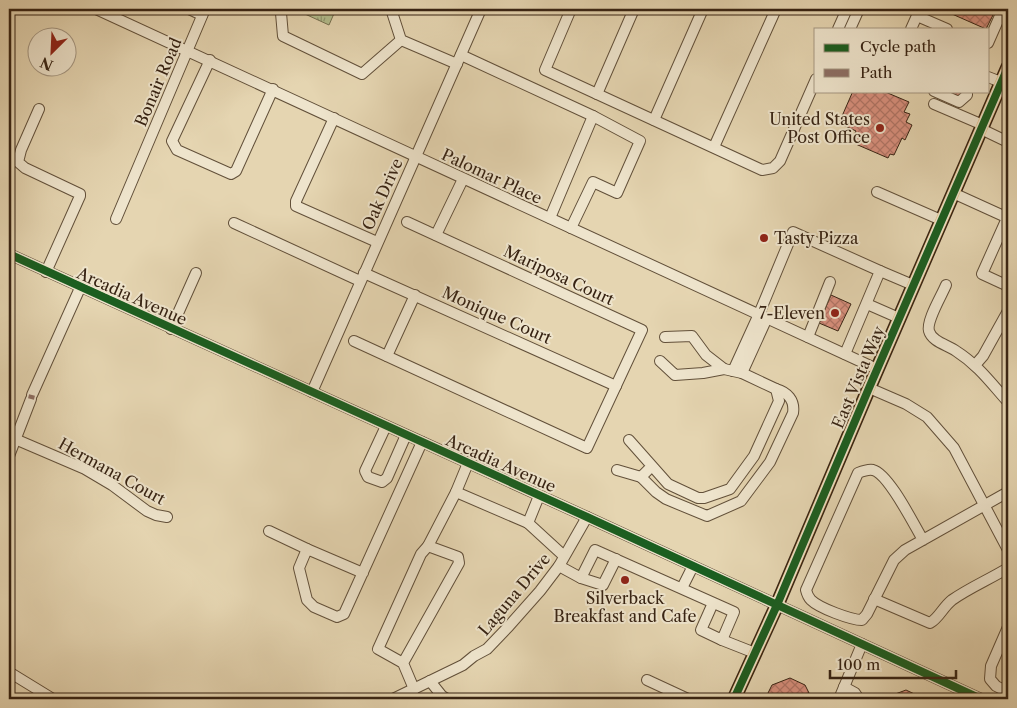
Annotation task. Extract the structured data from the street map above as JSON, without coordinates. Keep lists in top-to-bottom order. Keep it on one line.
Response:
{"streets":{"main road":["East Vista Way"],"street":["Bonair Road","Palomar Place","Oak Drive","Mariposa Court","Arcadia Avenue","Monique Court","Hermana Court","Laguna Drive"]},"crossings":[["Bonair Road","Palomar Place"],["Palomar Place","Oak Drive"],["Palomar Place","East Vista Way"],["Oak Drive","Arcadia Avenue"],["Oak Drive","Monique Court"],["Mariposa Court","Monique Court"],["Arcadia Avenue","East Vista Way"],["Arcadia Avenue","Laguna Drive"]],"places":["United States Post Office","Tasty Pizza","7-Eleven","Silverback Breakfast and Cafe"],"legend":["Cycle path","Path"],"scale_bar":"100 m","north":"bottom left"}
